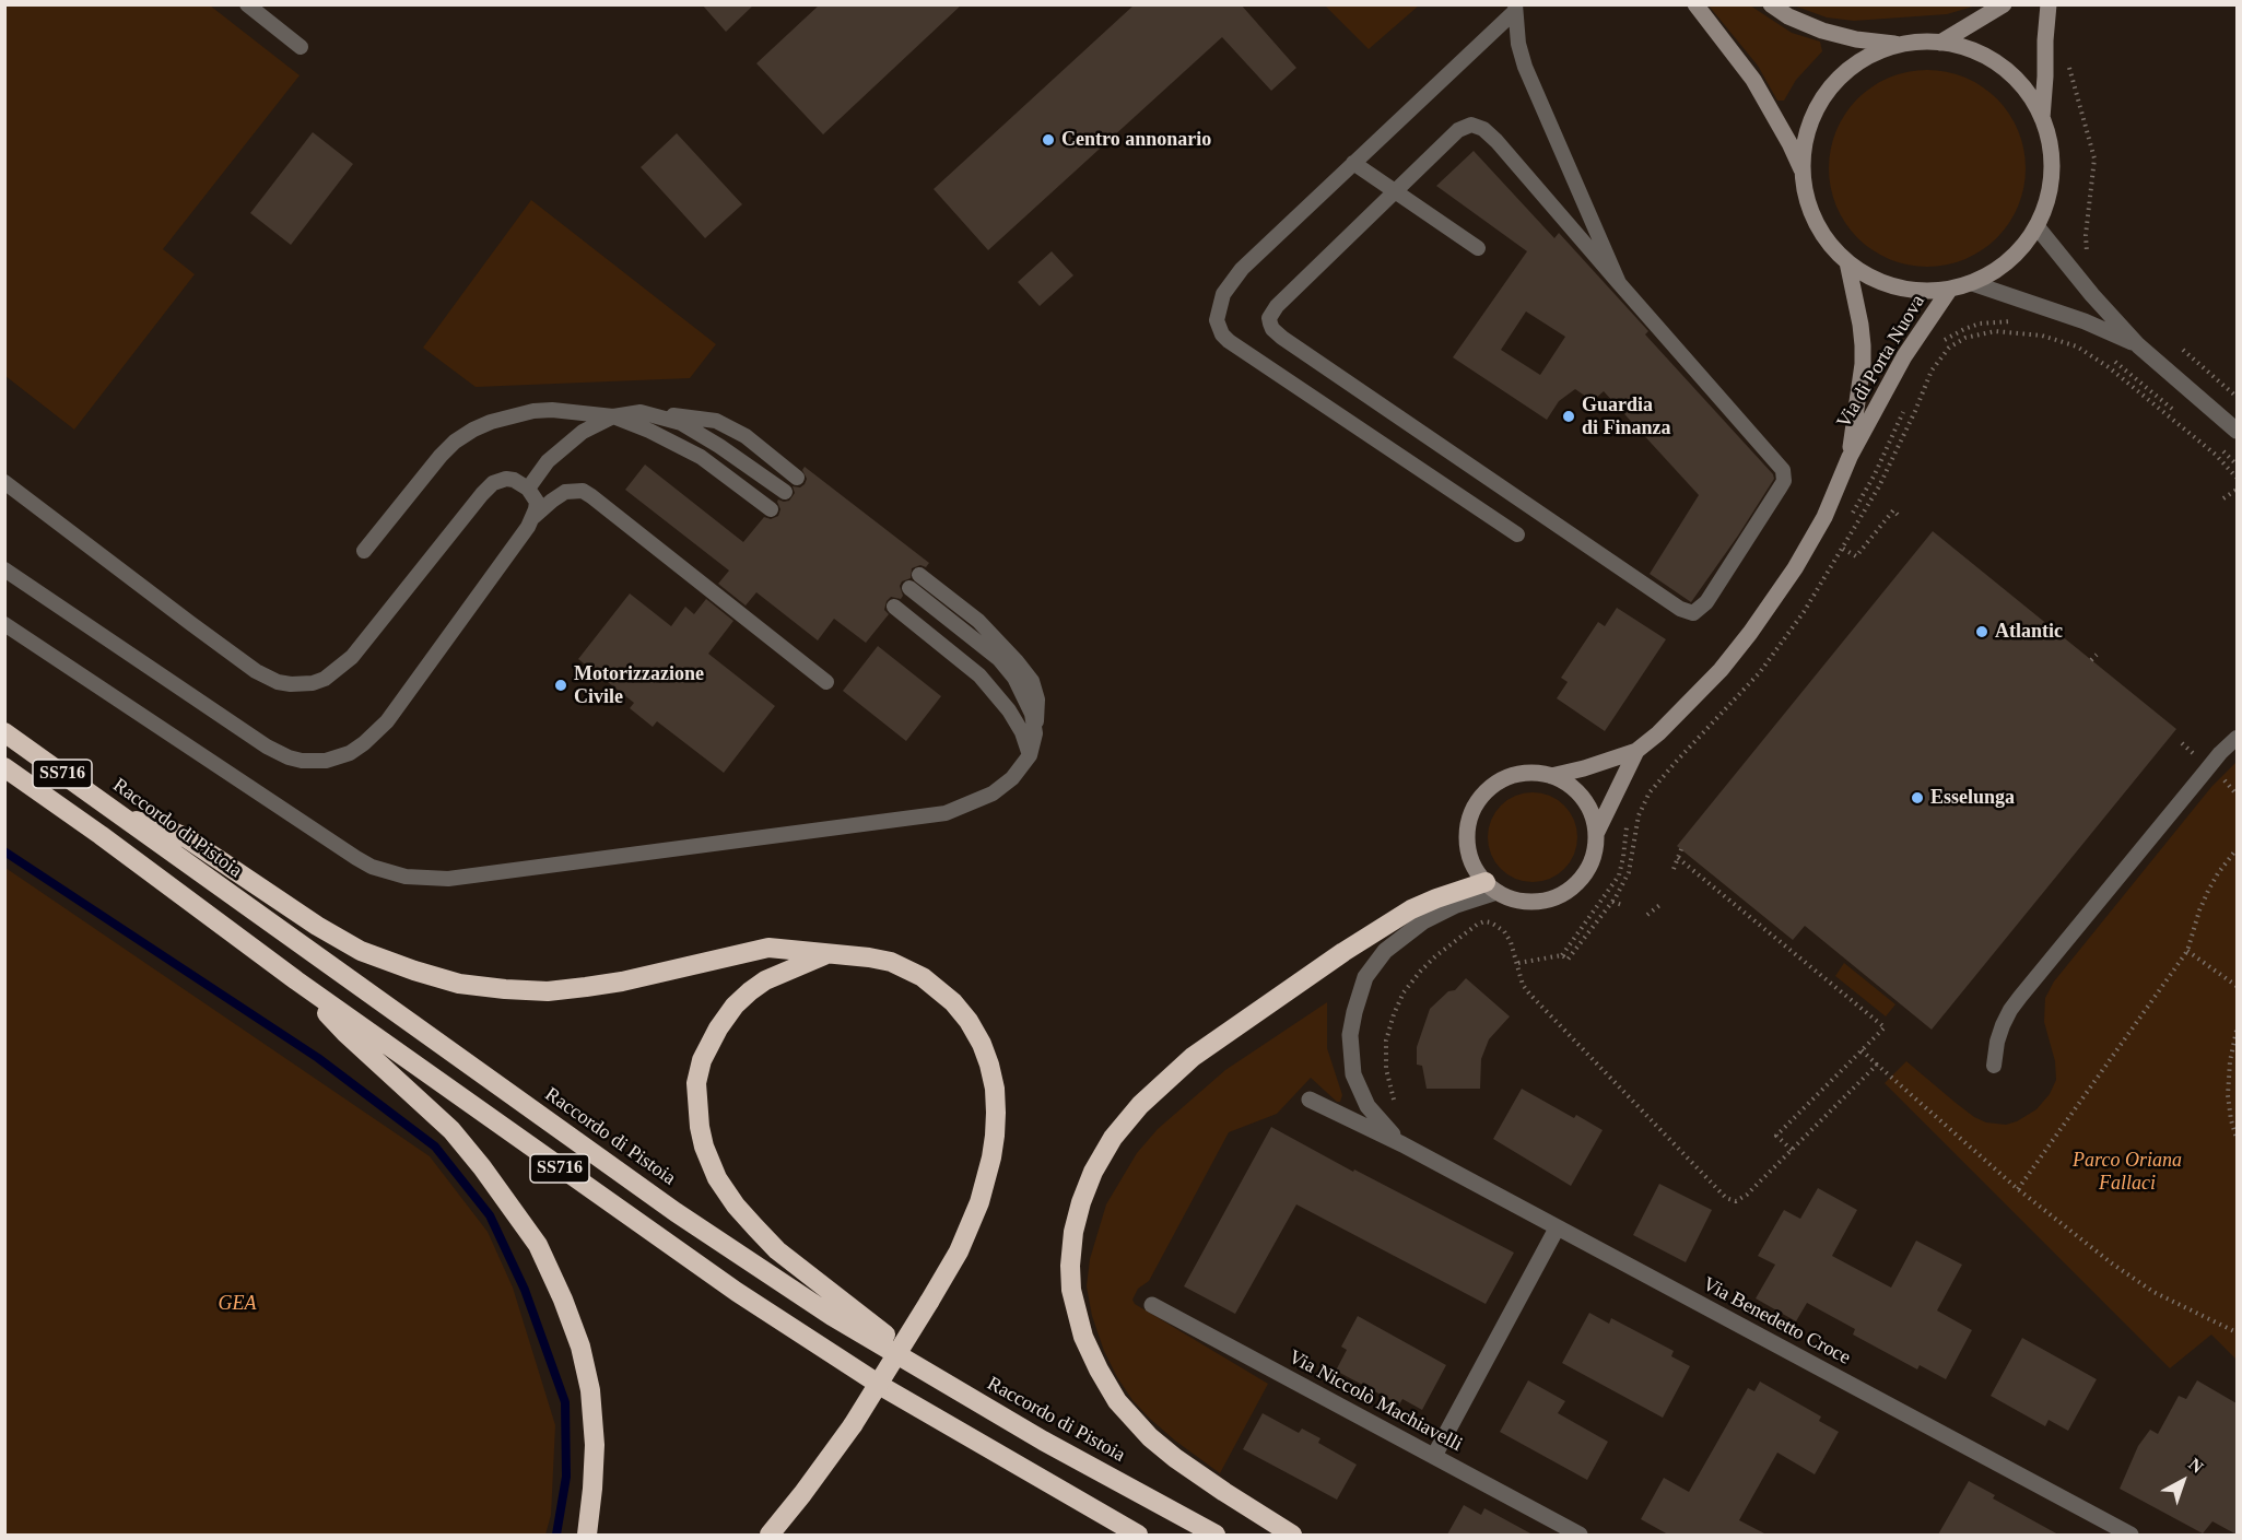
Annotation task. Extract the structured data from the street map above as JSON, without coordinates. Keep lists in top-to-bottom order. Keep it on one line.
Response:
{"streets":{"highway":["SS716","Raccordo di Pistoia"],"street":["Via di Porta Nuova","Via Benedetto Croce","Via Niccolò Machiavelli"]},"crossings":[["Via di Porta Nuova","Via Benedetto Croce"]],"parks":["Parco Oriana Fallaci","GEA"],"places":["Centro annonario","Guardia di Finanza","Atlantic","Motorizzazione Civile","Esselunga"],"north":"top right"}
